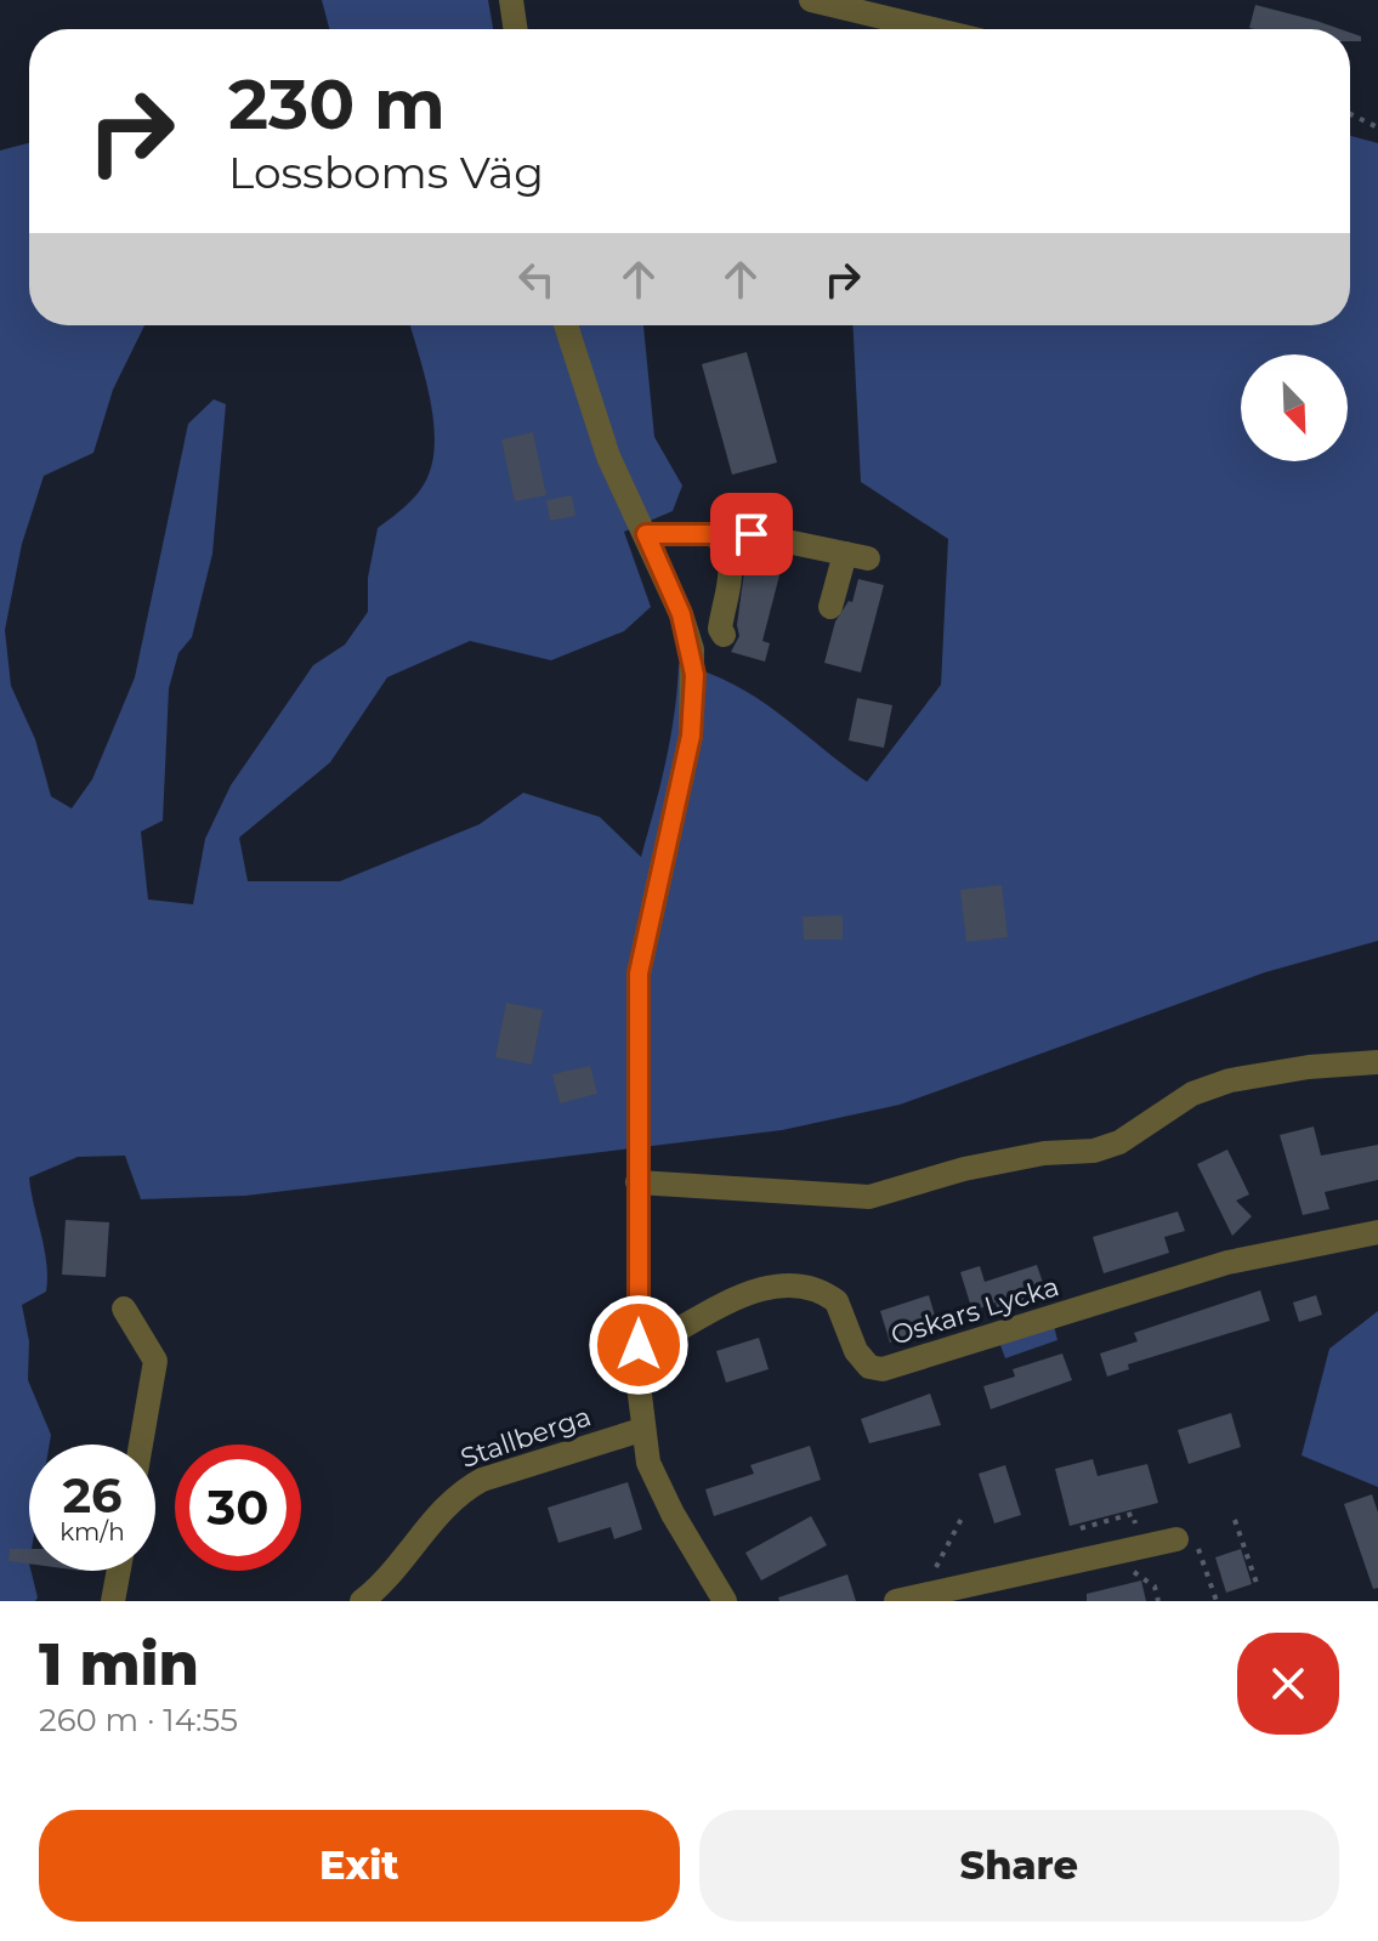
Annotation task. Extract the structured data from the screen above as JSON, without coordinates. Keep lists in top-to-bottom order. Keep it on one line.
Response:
{"streets":{"street":["Oskars Lycka","Stallberga"]},"north":"bottom right","page":{"turn":["230 m","Lossboms Väg"],"speed":"26 km/h","limit":"30","heading":["1 min","260 m · 14:55"],"buttons":["Exit","Share"]}}
